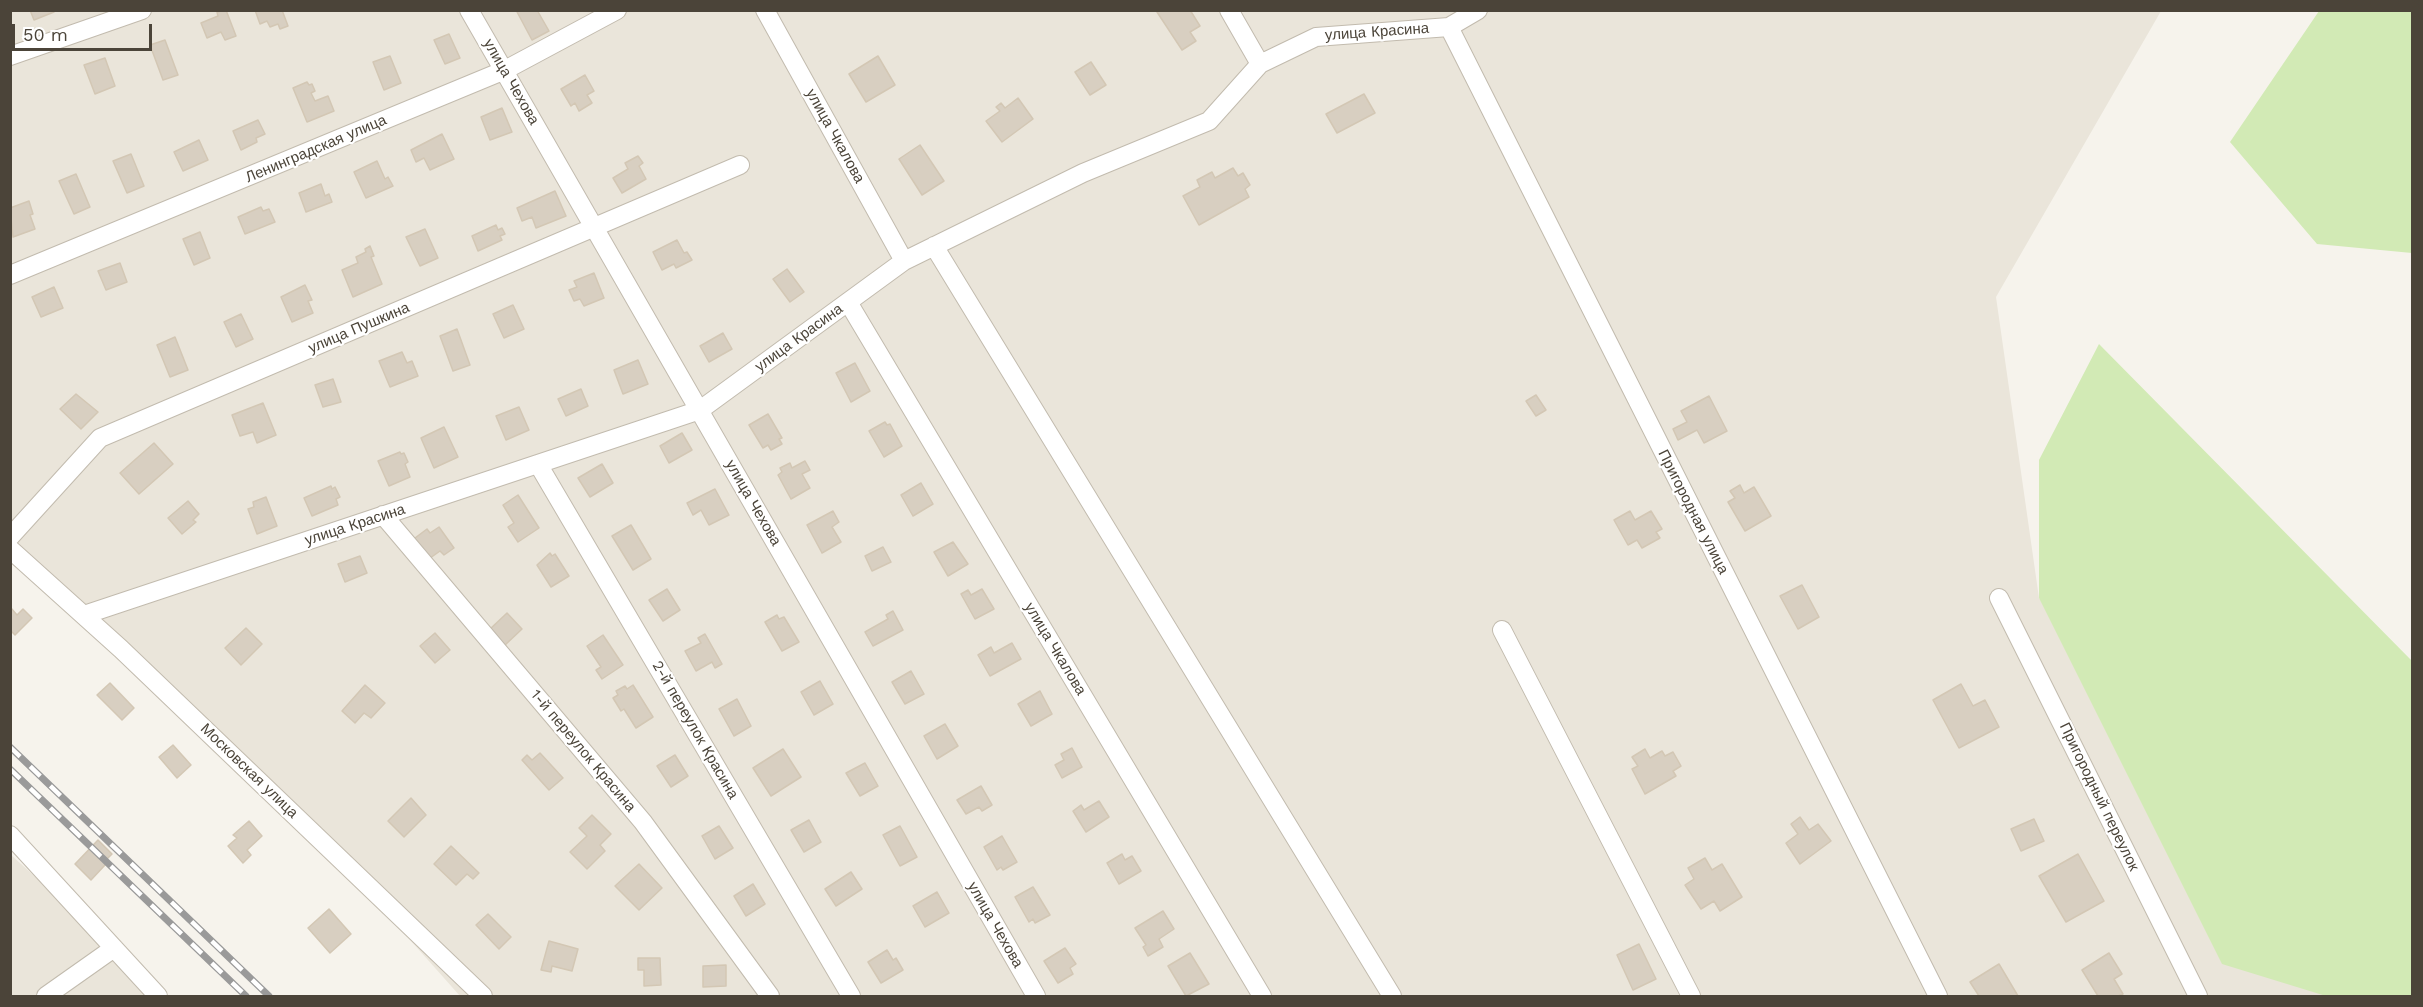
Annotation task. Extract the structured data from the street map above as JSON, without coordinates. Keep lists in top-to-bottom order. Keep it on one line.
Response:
{"streets":{"street":["улица Красина","улица Чехова","улица Чкалова","Ленинградская улица","улица Пушкина","Пригородная улица","2-й переулок Красина","1-й переулок Красина","Московская улица","Пригородный переулок"]},"crossings":[["улица Красина","улица Чехова"],["улица Красина","улица Чкалова"],["улица Красина","Пригородная улица"],["улица Красина","2-й переулок Красина"],["улица Красина","1-й переулок Красина"],["улица Красина","Московская улица"],["улица Чехова","Ленинградская улица"],["улица Чехова","улица Пушкина"]],"scale_bar":"50 m"}
